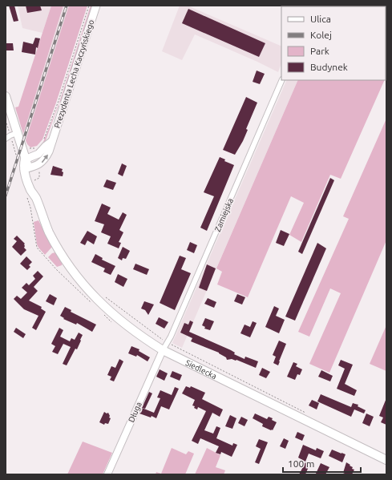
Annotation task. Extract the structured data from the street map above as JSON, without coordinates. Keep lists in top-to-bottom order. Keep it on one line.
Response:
{"streets":{"main road":["Prezydenta Lecha Kaczyńskiego","Siedlecka"],"street":["Zamiejska","Długa"]},"crossings":[["Prezydenta Lecha Kaczyńskiego","Siedlecka"],["Zamiejska","Siedlecka"],["Zamiejska","Długa"],["Siedlecka","Długa"]],"legend":["Ulica","Kolej","Park","Budynek"],"scale_bar":"100 m"}
